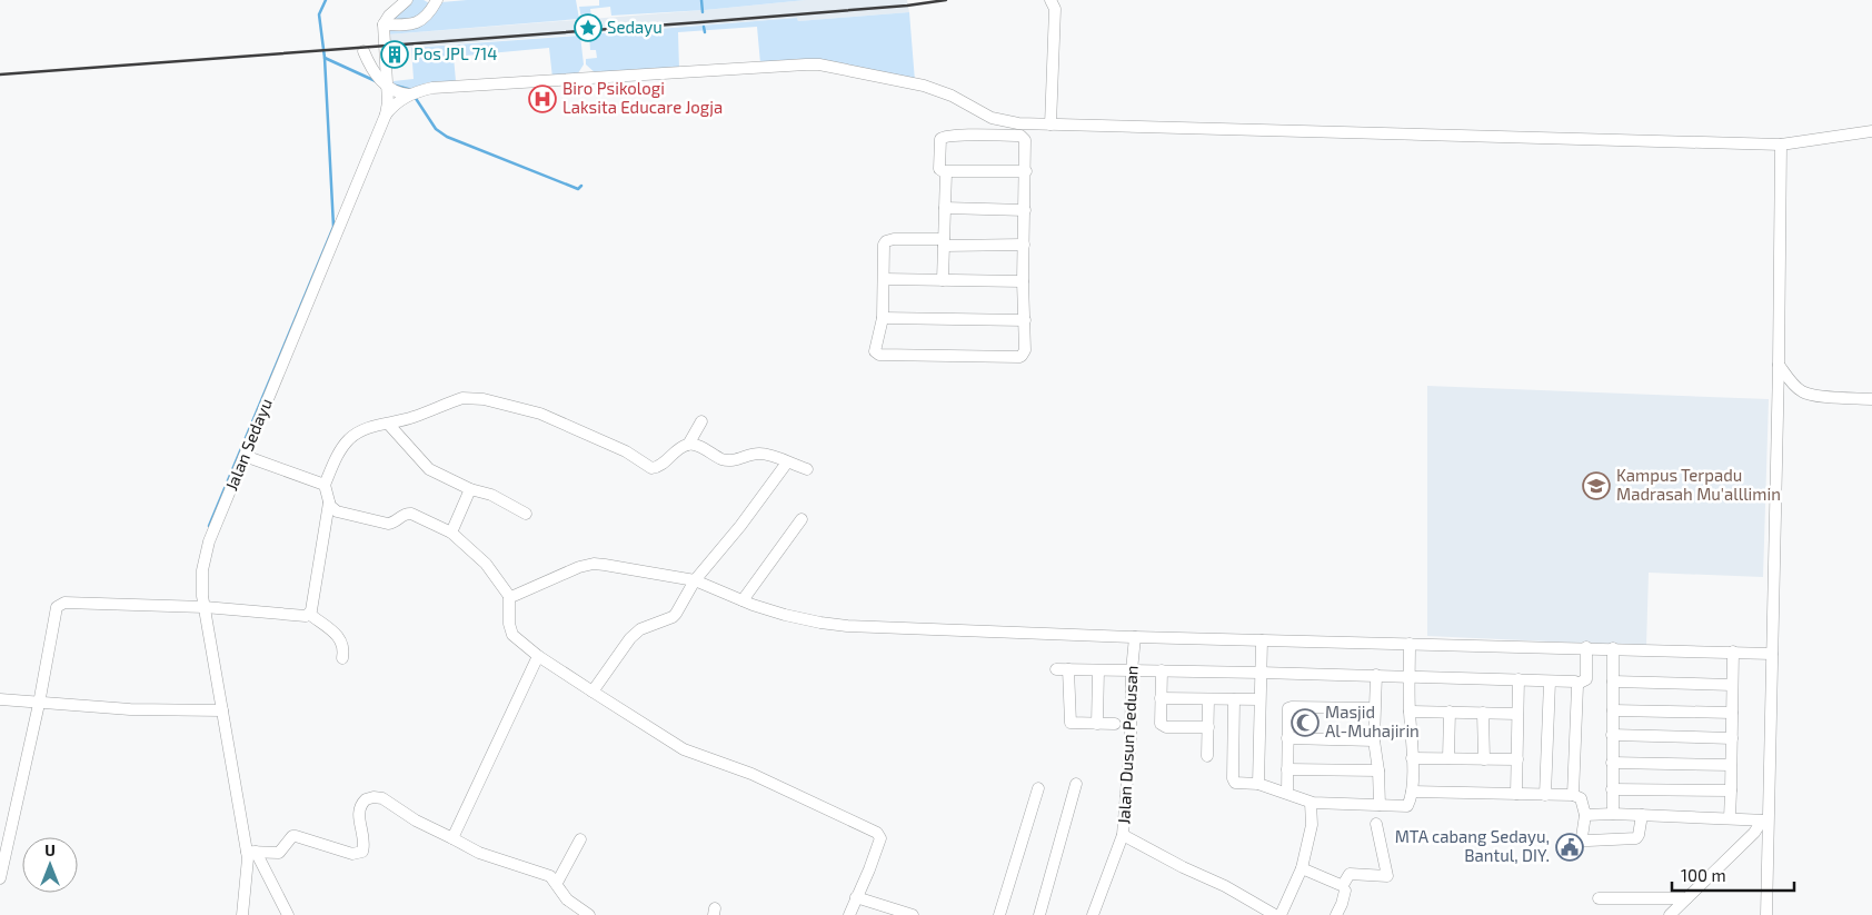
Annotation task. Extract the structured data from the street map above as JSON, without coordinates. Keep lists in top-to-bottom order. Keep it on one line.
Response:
{"streets":{"street":["Jalan Sedayu","Jalan Dusun Pedusan"]},"places":{"place":["Sedayu"],"building":["Pos JPL 714"],"hospital":["Biro Psikologi Laksita Educare Jogja"],"school or university":["Kampus Terpadu Madrasah Mu'alllimin"],"mosque":["Masjid Al-Muhajirin"],"public building":["MTA cabang Sedayu, Bantul, DIY."]},"scale_bar":"100 m","north":"top"}
